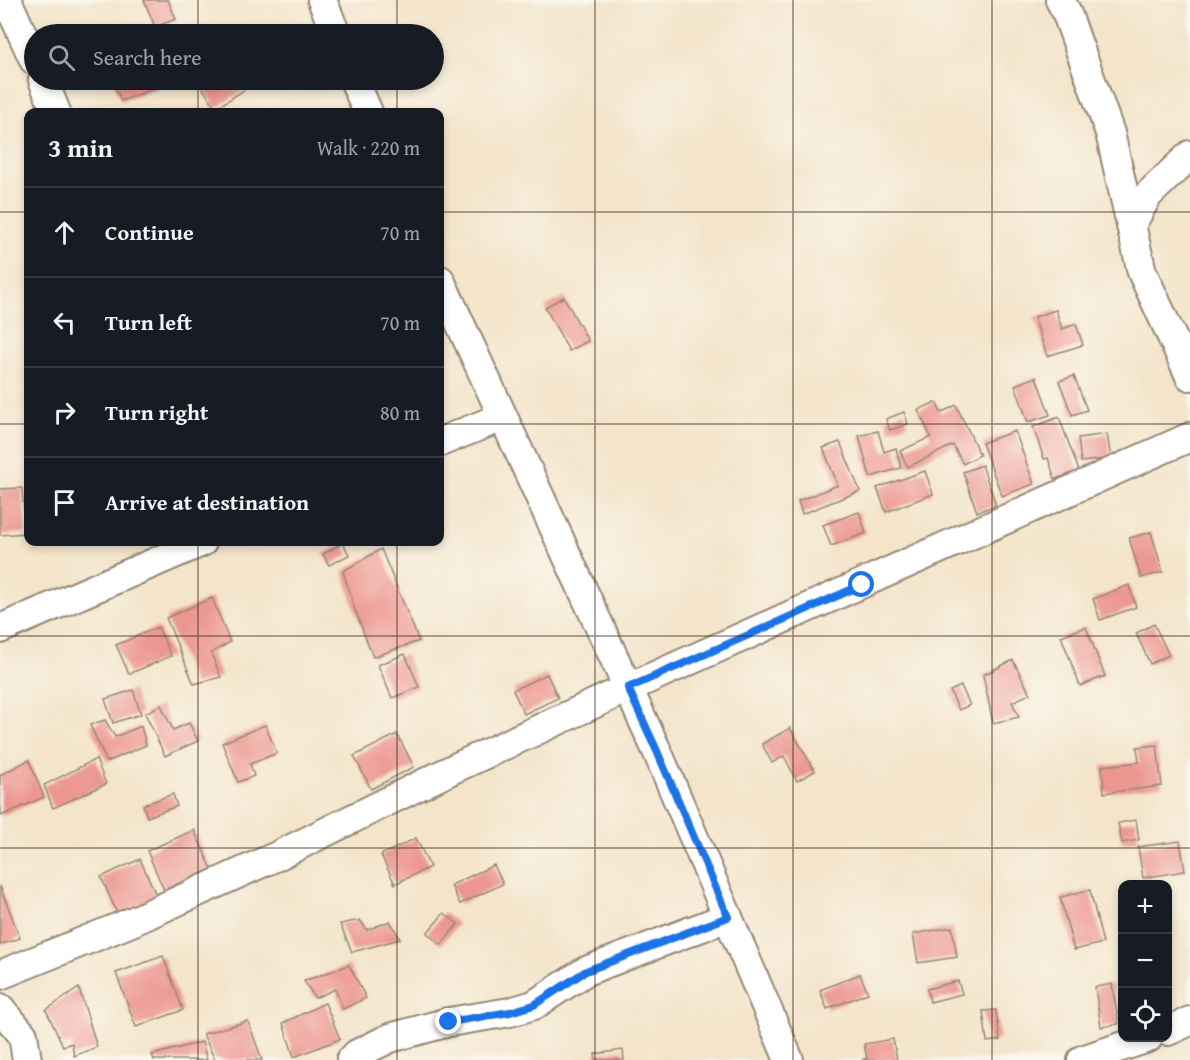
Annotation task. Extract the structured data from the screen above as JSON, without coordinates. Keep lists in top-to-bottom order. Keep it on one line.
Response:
{"page":{"search":"Search here","heading":["3 min","Walk · 220 m"],"list":[["Continue","70 m"],["Turn left","70 m"],["Turn right","80 m"],"Arrive at destination"],"map_buttons":["+","−"]}}
